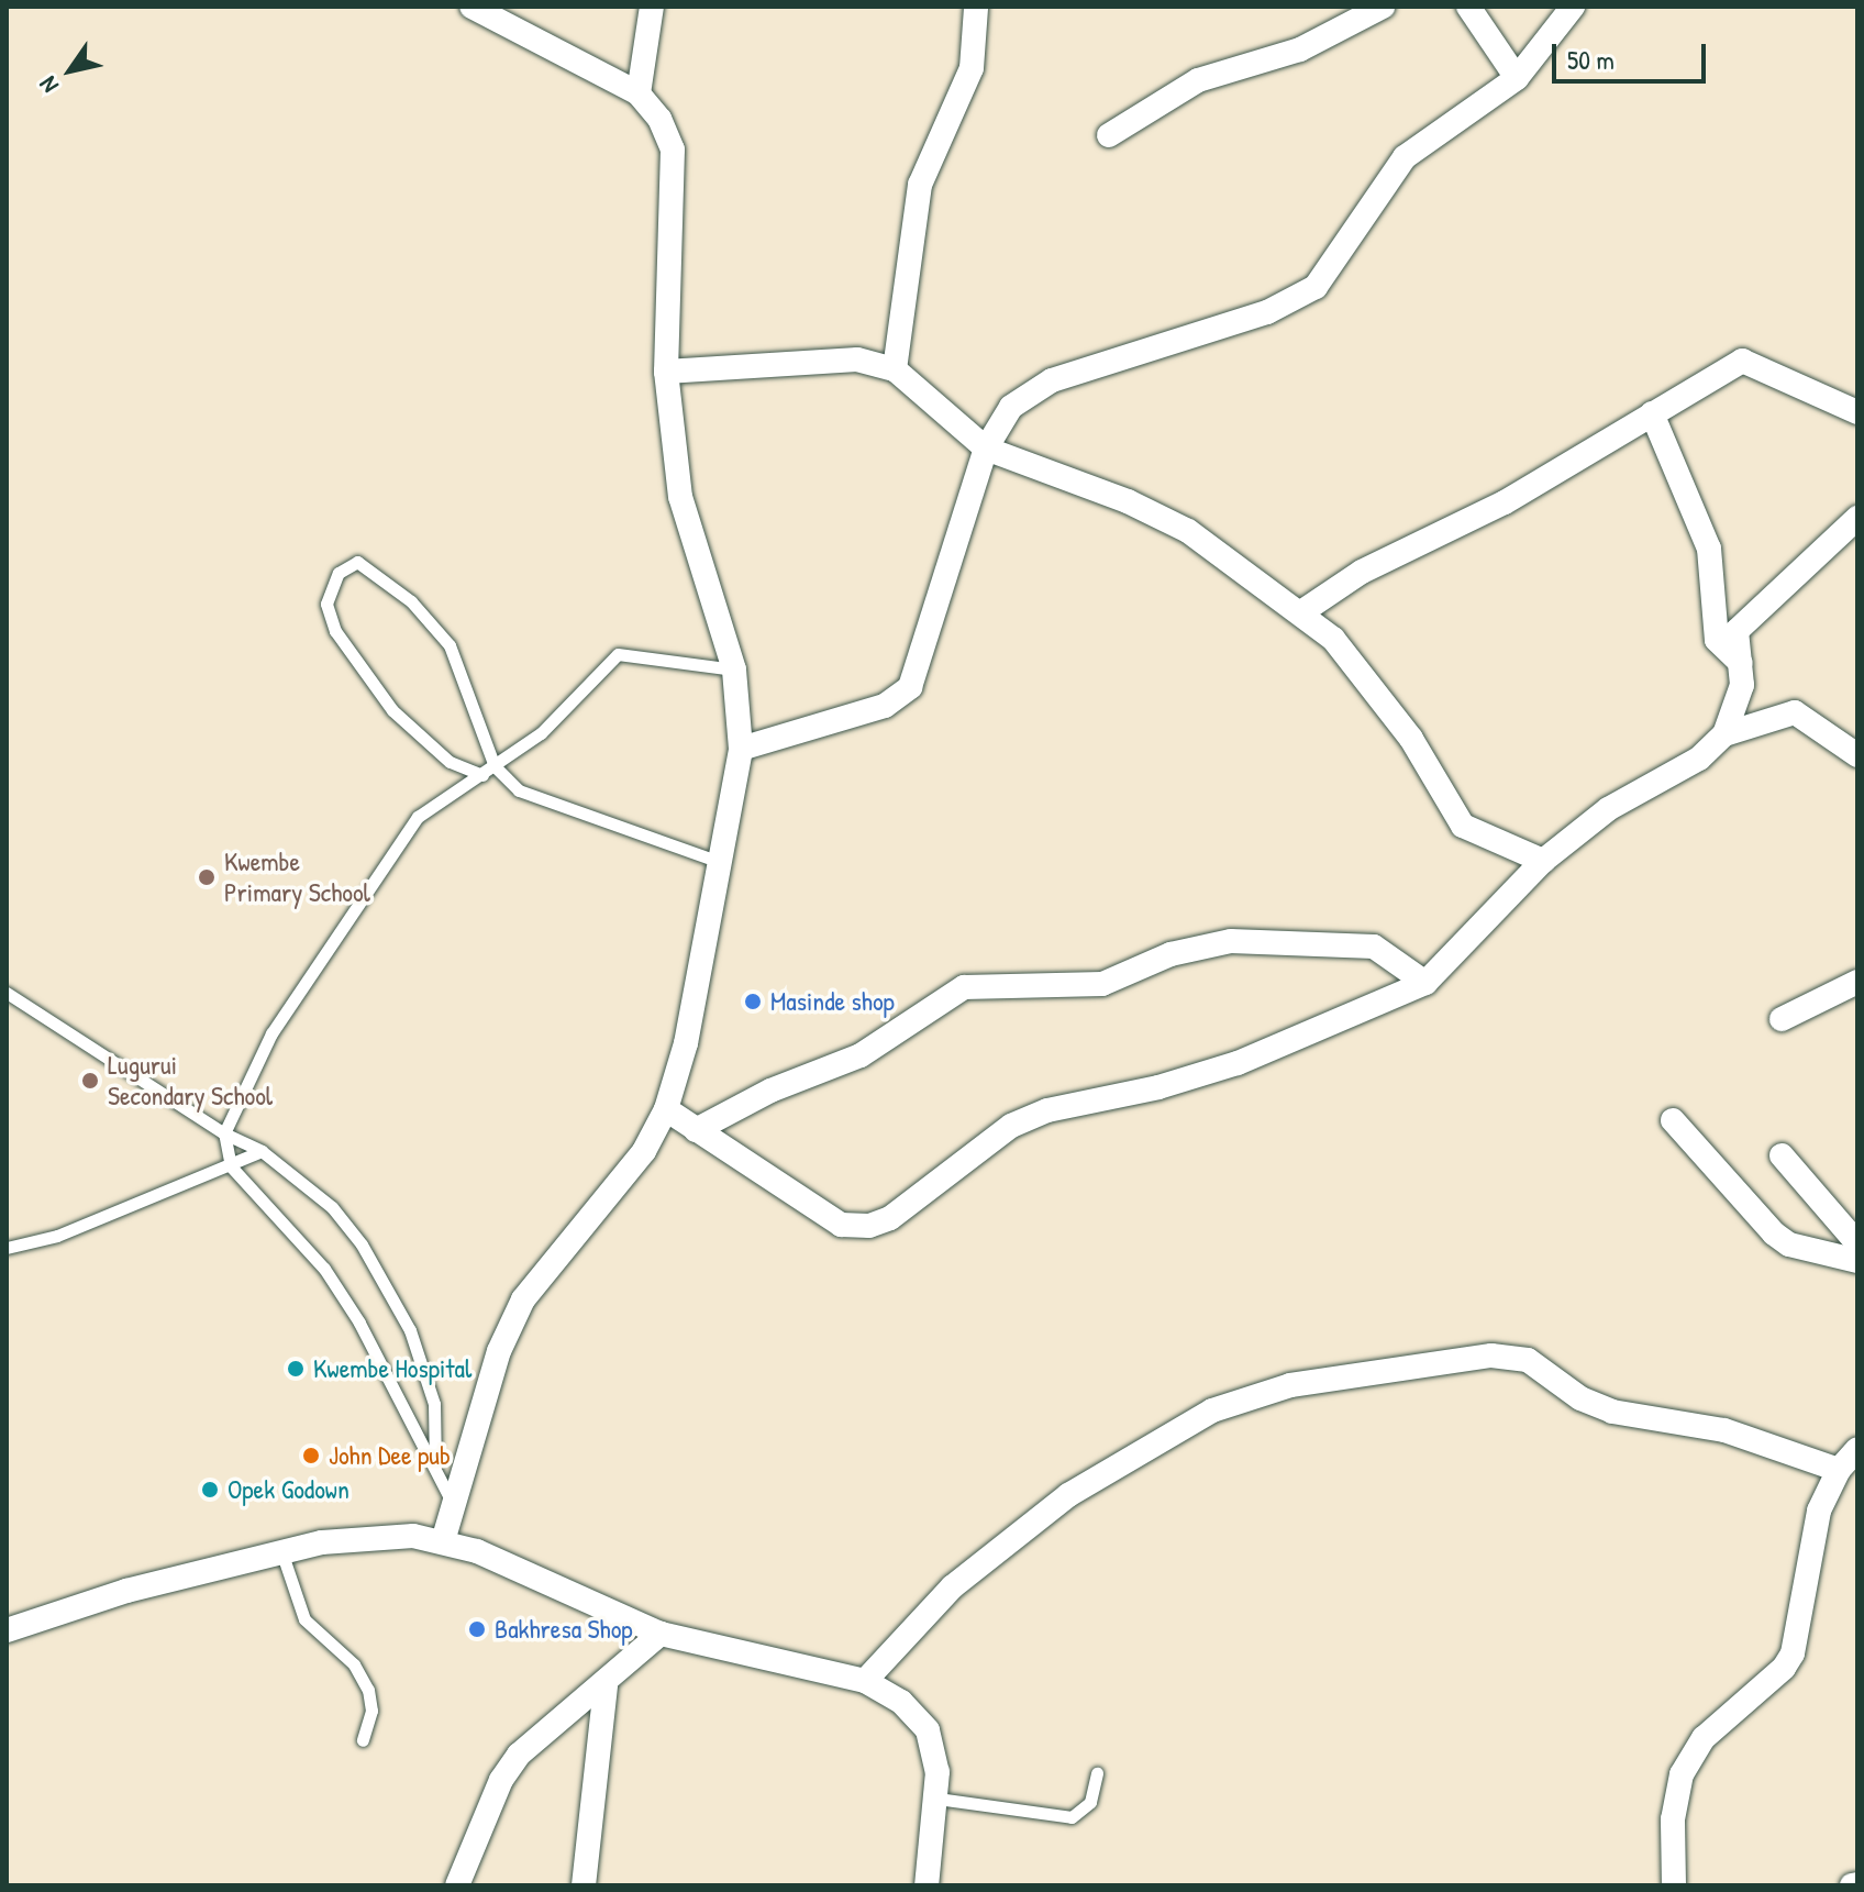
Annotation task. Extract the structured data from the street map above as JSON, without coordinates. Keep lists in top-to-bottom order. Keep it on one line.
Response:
{"places":["Kwembe Primary School","Masinde shop","Lugurui Secondary School","Kwembe Hospital","John Dee pub","Opek Godown","Bakhresa Shop"],"scale_bar":"50 m","north":"bottom left"}
